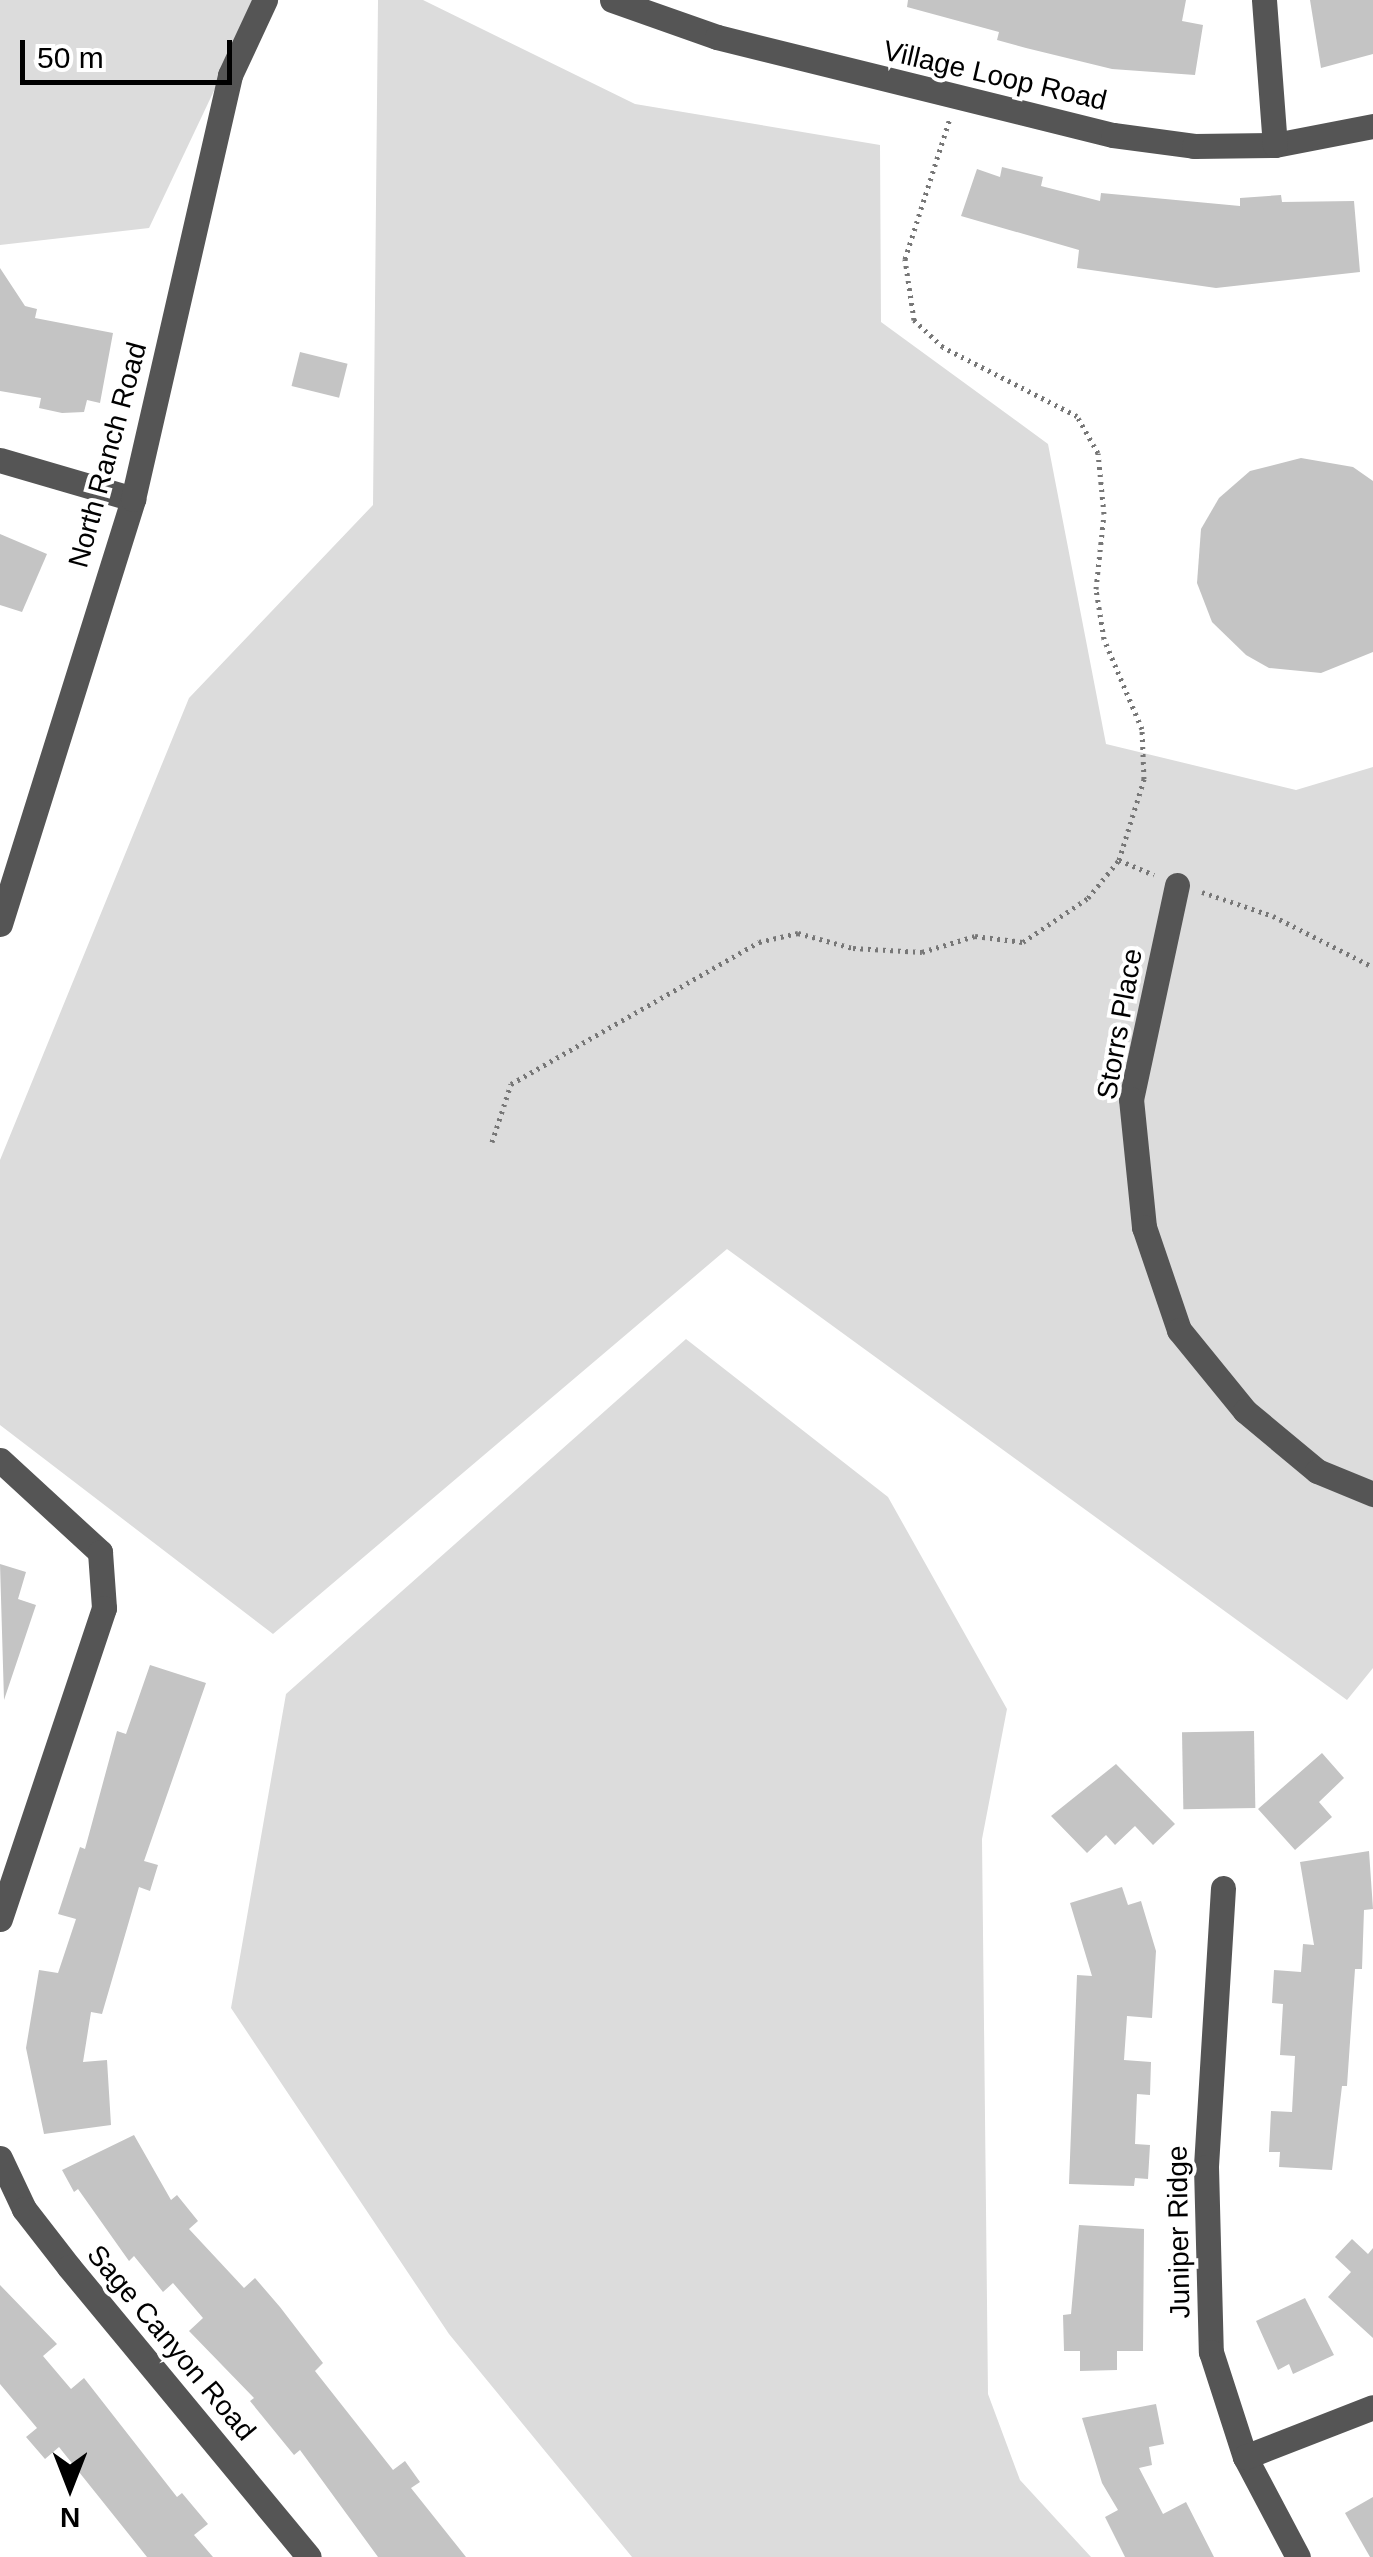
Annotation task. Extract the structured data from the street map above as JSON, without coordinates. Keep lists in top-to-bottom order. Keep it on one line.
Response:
{"streets":{"street":["Village Loop Road","North Ranch Road","Storrs Place","Juniper Ridge","Sage Canyon Road"]},"scale_bar":"50 m","north":"bottom"}
